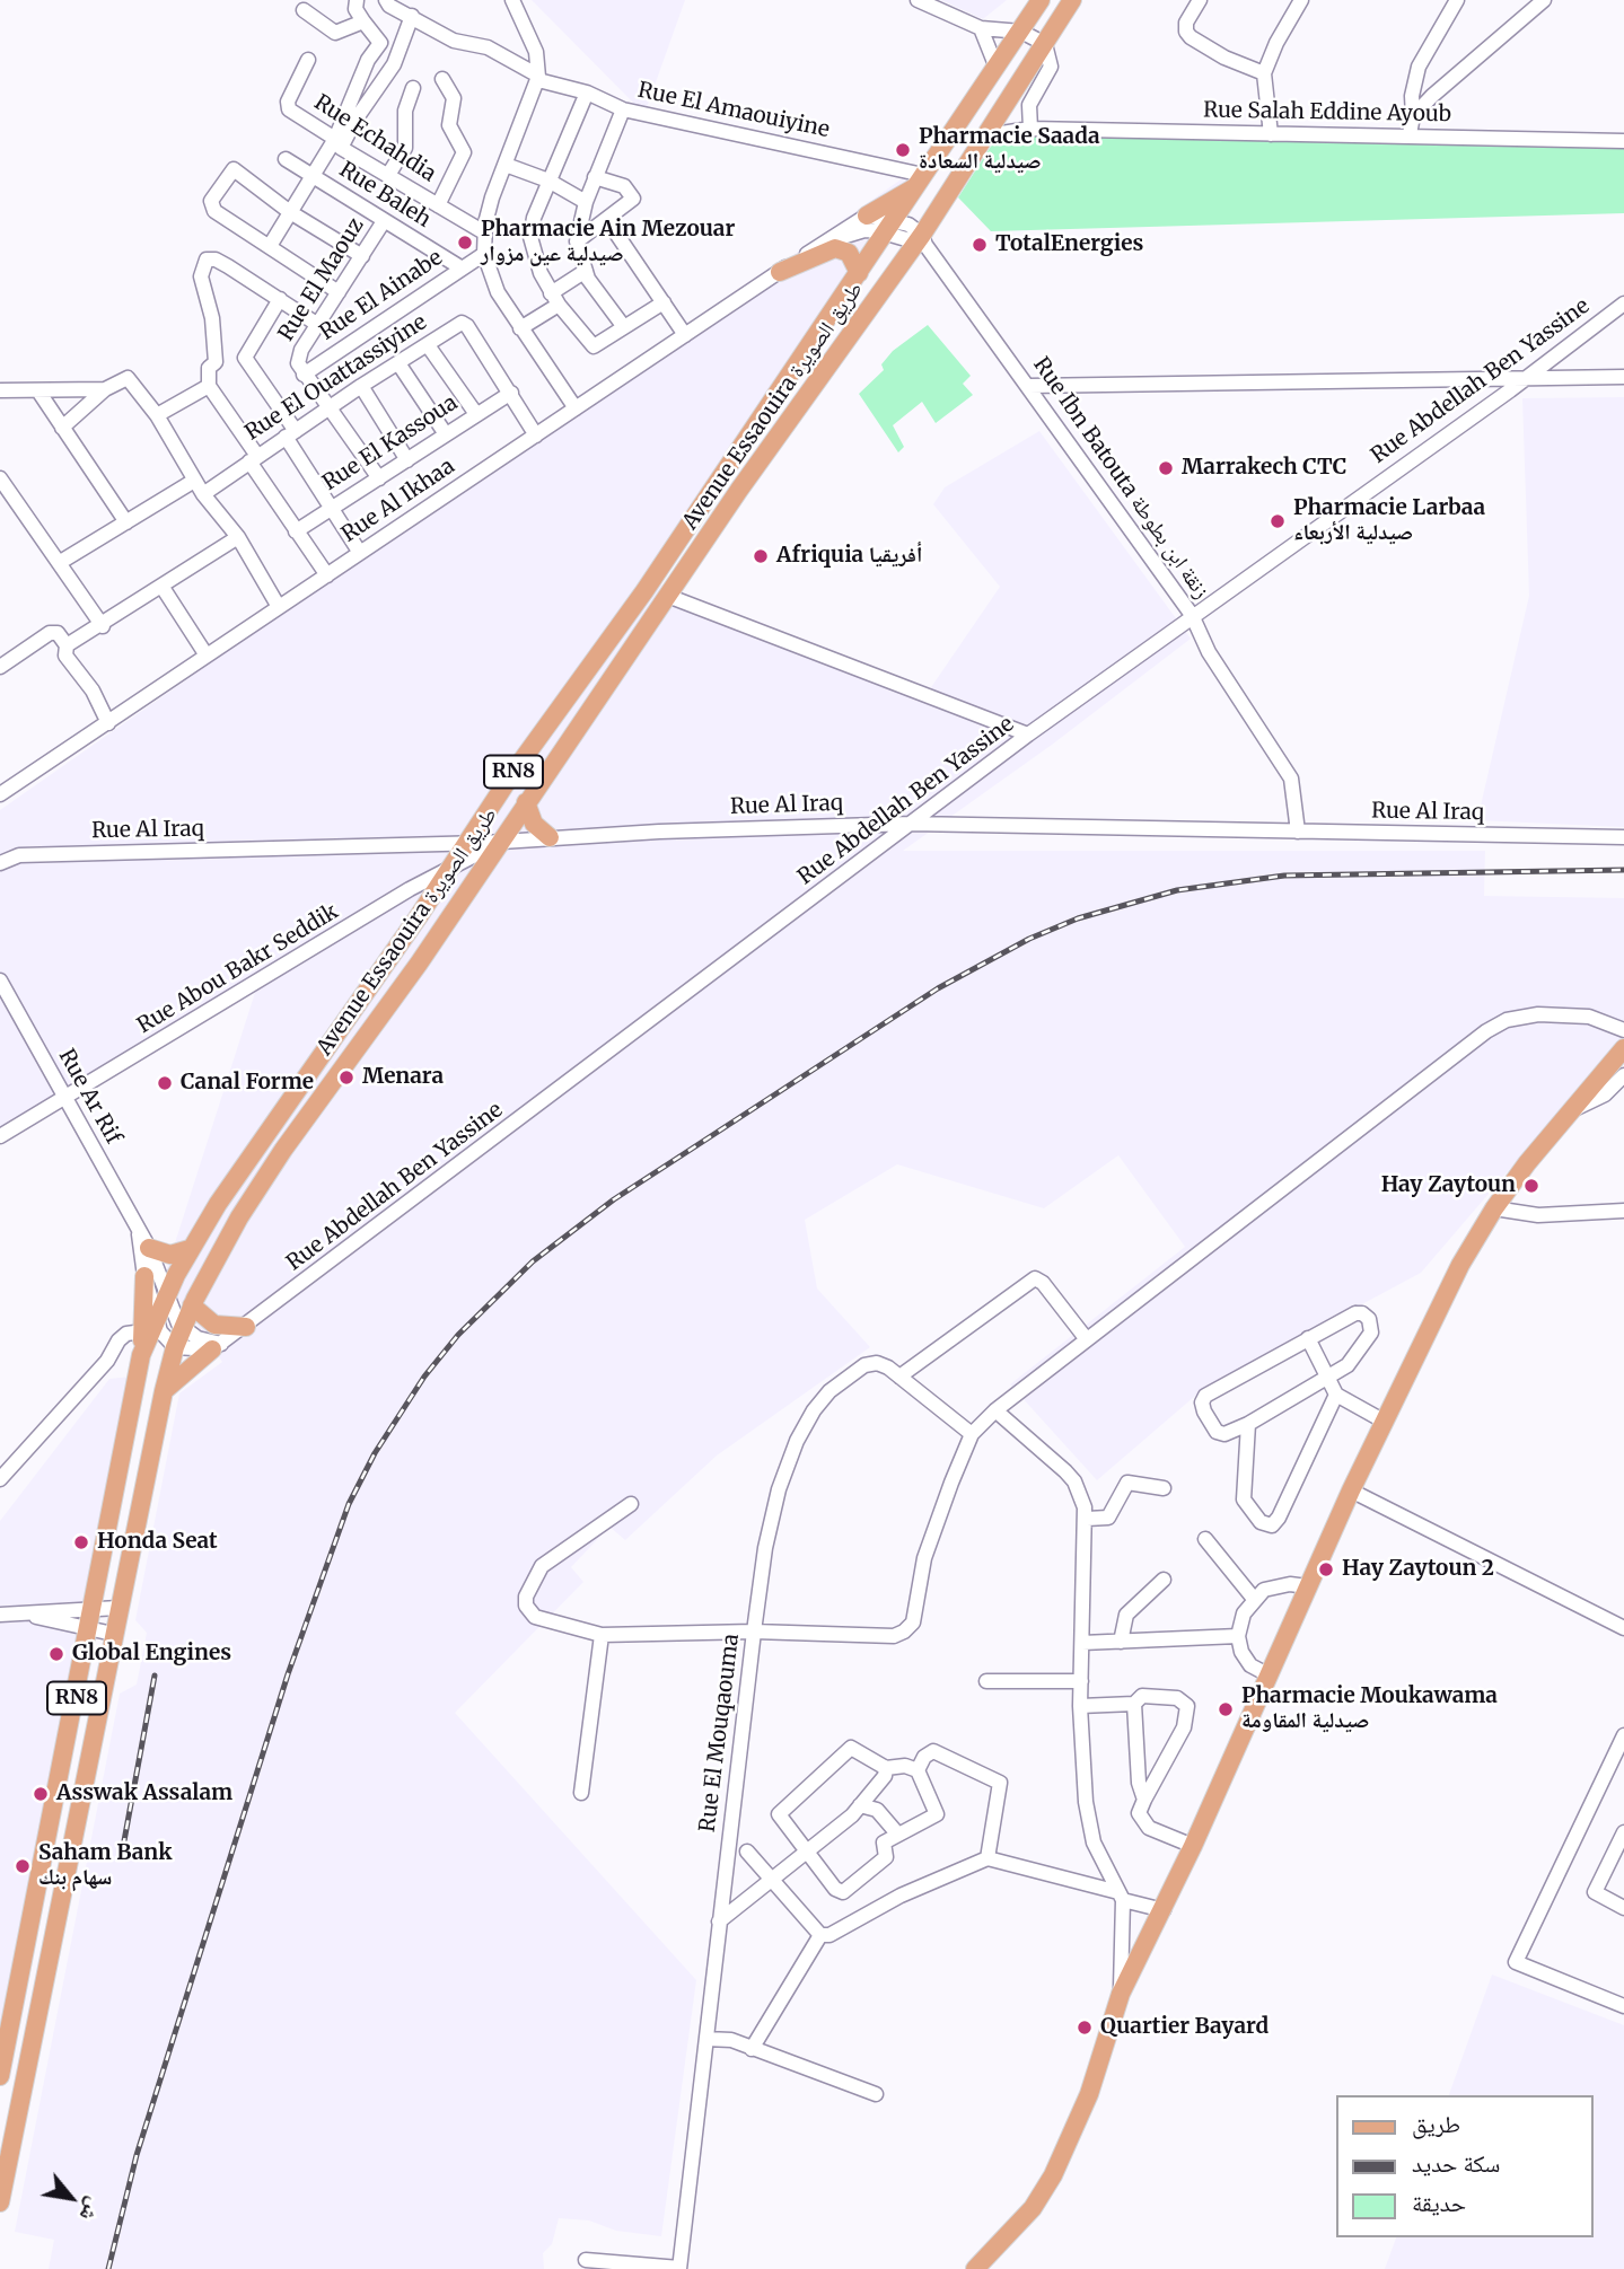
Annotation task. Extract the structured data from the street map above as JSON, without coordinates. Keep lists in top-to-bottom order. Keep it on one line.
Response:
{"streets":{"main road":["Avenue Essaouira طريق الصويرة","RN8"],"street":["Rue El Amaouiyine","Rue Salah Eddine Ayoub","Rue Echahdia","Rue Baleh","Rue El Maouz","Rue El Ainabe","Rue El Ouattassiyine","Rue Abdellah Ben Yassine","Rue El Kassoua","Rue Ibn Batouta زنقة ابن بطوطة","Rue Al Ikhaa","Rue Al Iraq","Rue Abou Bakr Seddik","Rue Ar Rif","Rue El Mouqaouma"]},"crossings":[["Rue El Amaouiyine","Avenue Essaouira طريق الصويرة"],["Rue Salah Eddine Ayoub","Avenue Essaouira طريق الصويرة"],["Rue Baleh","Rue El Maouz"],["Rue Baleh","Rue El Ainabe"],["Rue El Maouz","Rue El Ainabe"],["Rue El Maouz","Rue El Ouattassiyine"],["Rue El Maouz","Rue El Kassoua"],["Rue El Ouattassiyine","Rue El Kassoua"],["Rue El Ouattassiyine","Rue Al Ikhaa"],["Rue Abdellah Ben Yassine","Rue Ibn Batouta زنقة ابن بطوطة"],["Rue Abdellah Ben Yassine","Rue Al Iraq"],["Avenue Essaouira طريق الصويرة","Rue Ibn Batouta زنقة ابن بطوطة"],["Avenue Essaouira طريق الصويرة","Rue Al Ikhaa"],["Avenue Essaouira طريق الصويرة","RN8"],["Avenue Essaouira طريق الصويرة","Rue Al Iraq"],["Avenue Essaouira طريق الصويرة","Rue Abou Bakr Seddik"],["Avenue Essaouira طريق الصويرة","Rue Ar Rif"],["Rue Ibn Batouta زنقة ابن بطوطة","Rue Al Ikhaa"],["Rue Ibn Batouta زنقة ابن بطوطة","Rue Al Iraq"],["Rue Al Iraq","Rue Abou Bakr Seddik"],["Rue Abou Bakr Seddik","Rue Ar Rif"]],"places":["Pharmacie Saada صيدلية السعادة","Pharmacie Ain Mezouar صيدلية عين مزوار","TotalEnergies","Marrakech CTC","Pharmacie Larbaa صيدلية الأربعاء","Afriquia أفريقيا","Menara","Canal Forme","Hay Zaytoun","Honda Seat","Hay Zaytoun 2","Global Engines","Pharmacie Moukawama صيدلية المقاومة","Asswak Assalam","Saham Bank سهام بنك","Quartier Bayard"],"legend":["طريق","سكة حديد","حديقة"],"north":"bottom right"}
